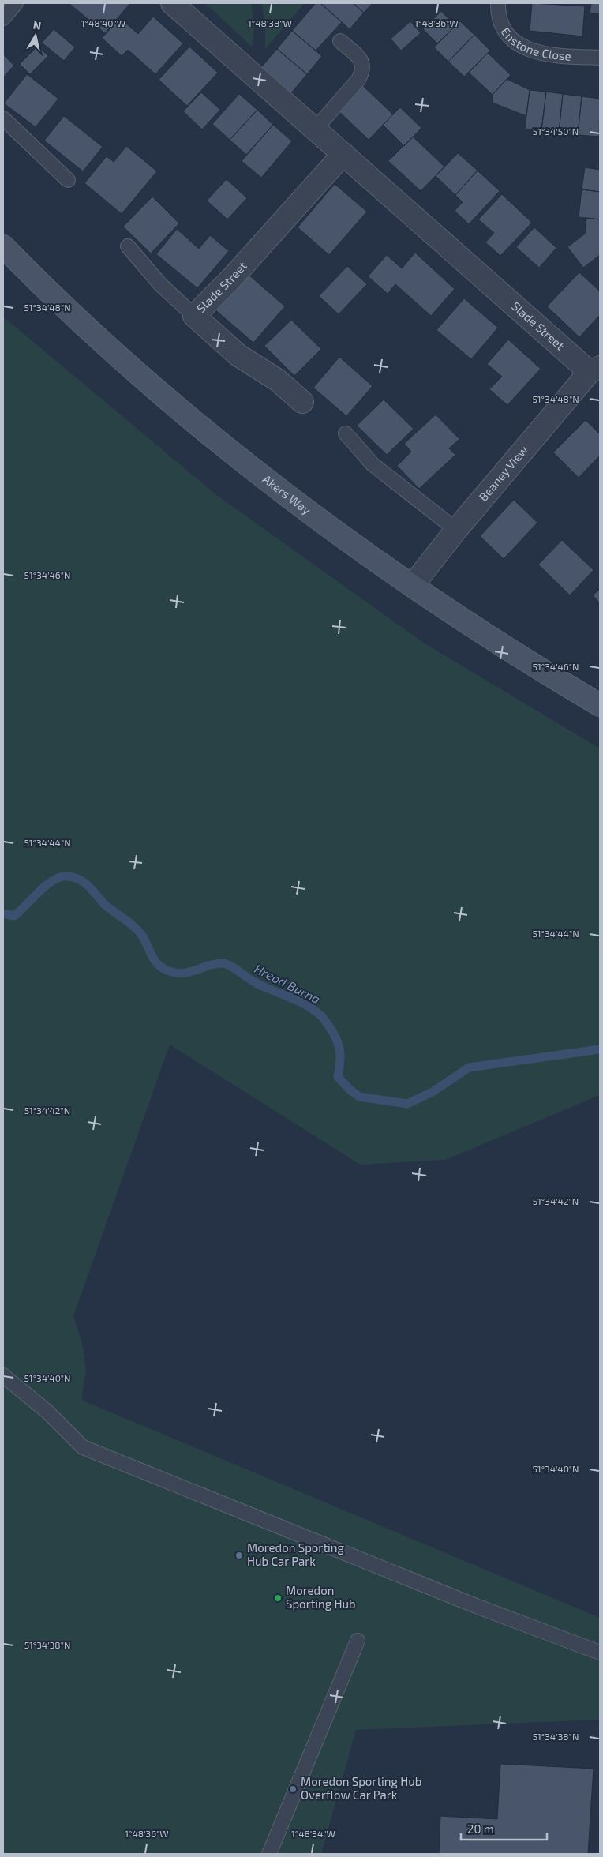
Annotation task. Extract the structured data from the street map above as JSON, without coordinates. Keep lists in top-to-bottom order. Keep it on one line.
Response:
{"streets":{"main road":["Akers Way"],"street":["Slade Street","Beaney View"],"lane":["Enstone Close"]},"crossings":[["Slade Street","Beaney View"],["Beaney View","Akers Way"]],"water":["Hreod Burna"],"places":["Moredon Sporting Hub Car Park","Moredon Sporting Hub","Moredon Sporting Hub Overflow Car Park"],"scale_bar":"20 m","north":"top","coordinates":["1°48'40\"W","1°48'38\"W","1°48'36\"W","51°34'50\"N","51°34'48\"N","51°34'46\"N","51°34'44\"N","51°34'42\"N","51°34'40\"N","51°34'38\"N","1°48'34\"W"]}
